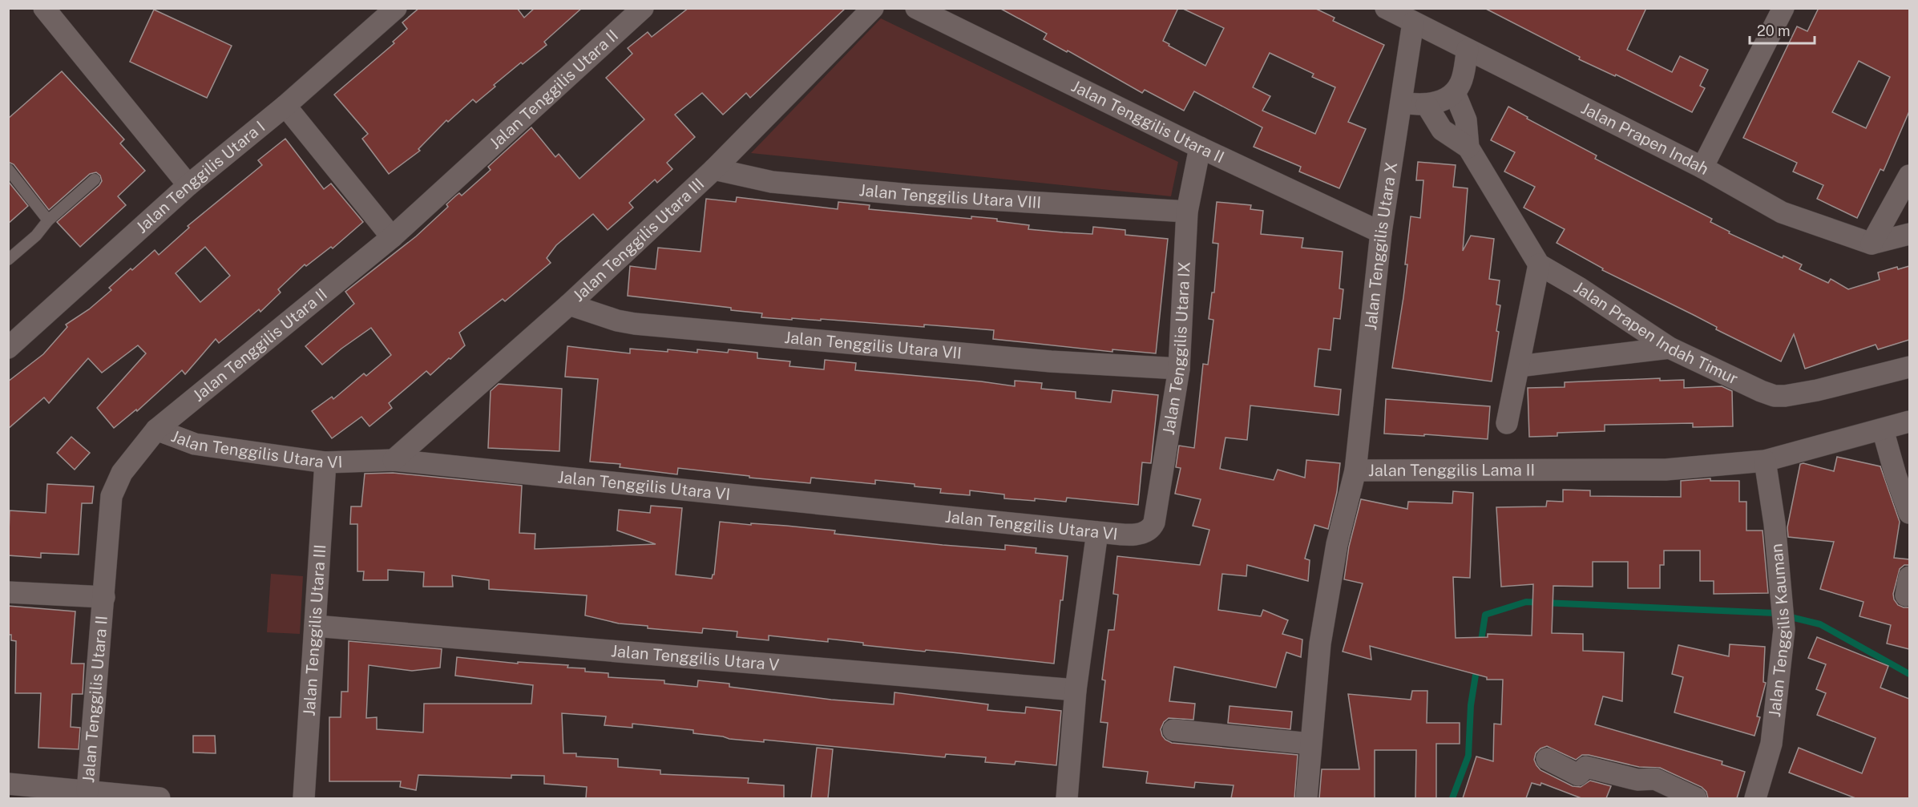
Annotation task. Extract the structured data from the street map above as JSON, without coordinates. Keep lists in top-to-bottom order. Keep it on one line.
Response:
{"streets":{"street":["Jalan Tenggilis Utara II","Jalan Prapen Indah","Jalan Tenggilis Utara I","Jalan Tenggilis Utara VIII","Jalan Tenggilis Utara III","Jalan Tenggilis Utara X","Jalan Prapen Indah Timur","Jalan Tenggilis Utara VII","Jalan Tenggilis Utara IX","Jalan Tenggilis Utara VI","Jalan Tenggilis Lama II","Jalan Tenggilis Kauman","Jalan Tenggilis Utara V"]},"crossings":[["Jalan Tenggilis Utara II","Jalan Tenggilis Utara X"],["Jalan Tenggilis Utara II","Jalan Tenggilis Utara IX"],["Jalan Tenggilis Utara II","Jalan Tenggilis Utara VI"],["Jalan Prapen Indah","Jalan Tenggilis Utara X"],["Jalan Tenggilis Utara VIII","Jalan Tenggilis Utara III"],["Jalan Tenggilis Utara VIII","Jalan Tenggilis Utara IX"],["Jalan Tenggilis Utara III","Jalan Tenggilis Utara VII"],["Jalan Tenggilis Utara III","Jalan Tenggilis Utara VI"],["Jalan Tenggilis Utara III","Jalan Tenggilis Utara V"],["Jalan Tenggilis Utara X","Jalan Tenggilis Lama II"],["Jalan Tenggilis Utara VII","Jalan Tenggilis Utara IX"],["Jalan Tenggilis Utara IX","Jalan Tenggilis Utara VI"],["Jalan Tenggilis Lama II","Jalan Tenggilis Kauman"]],"scale_bar":"20 m"}
